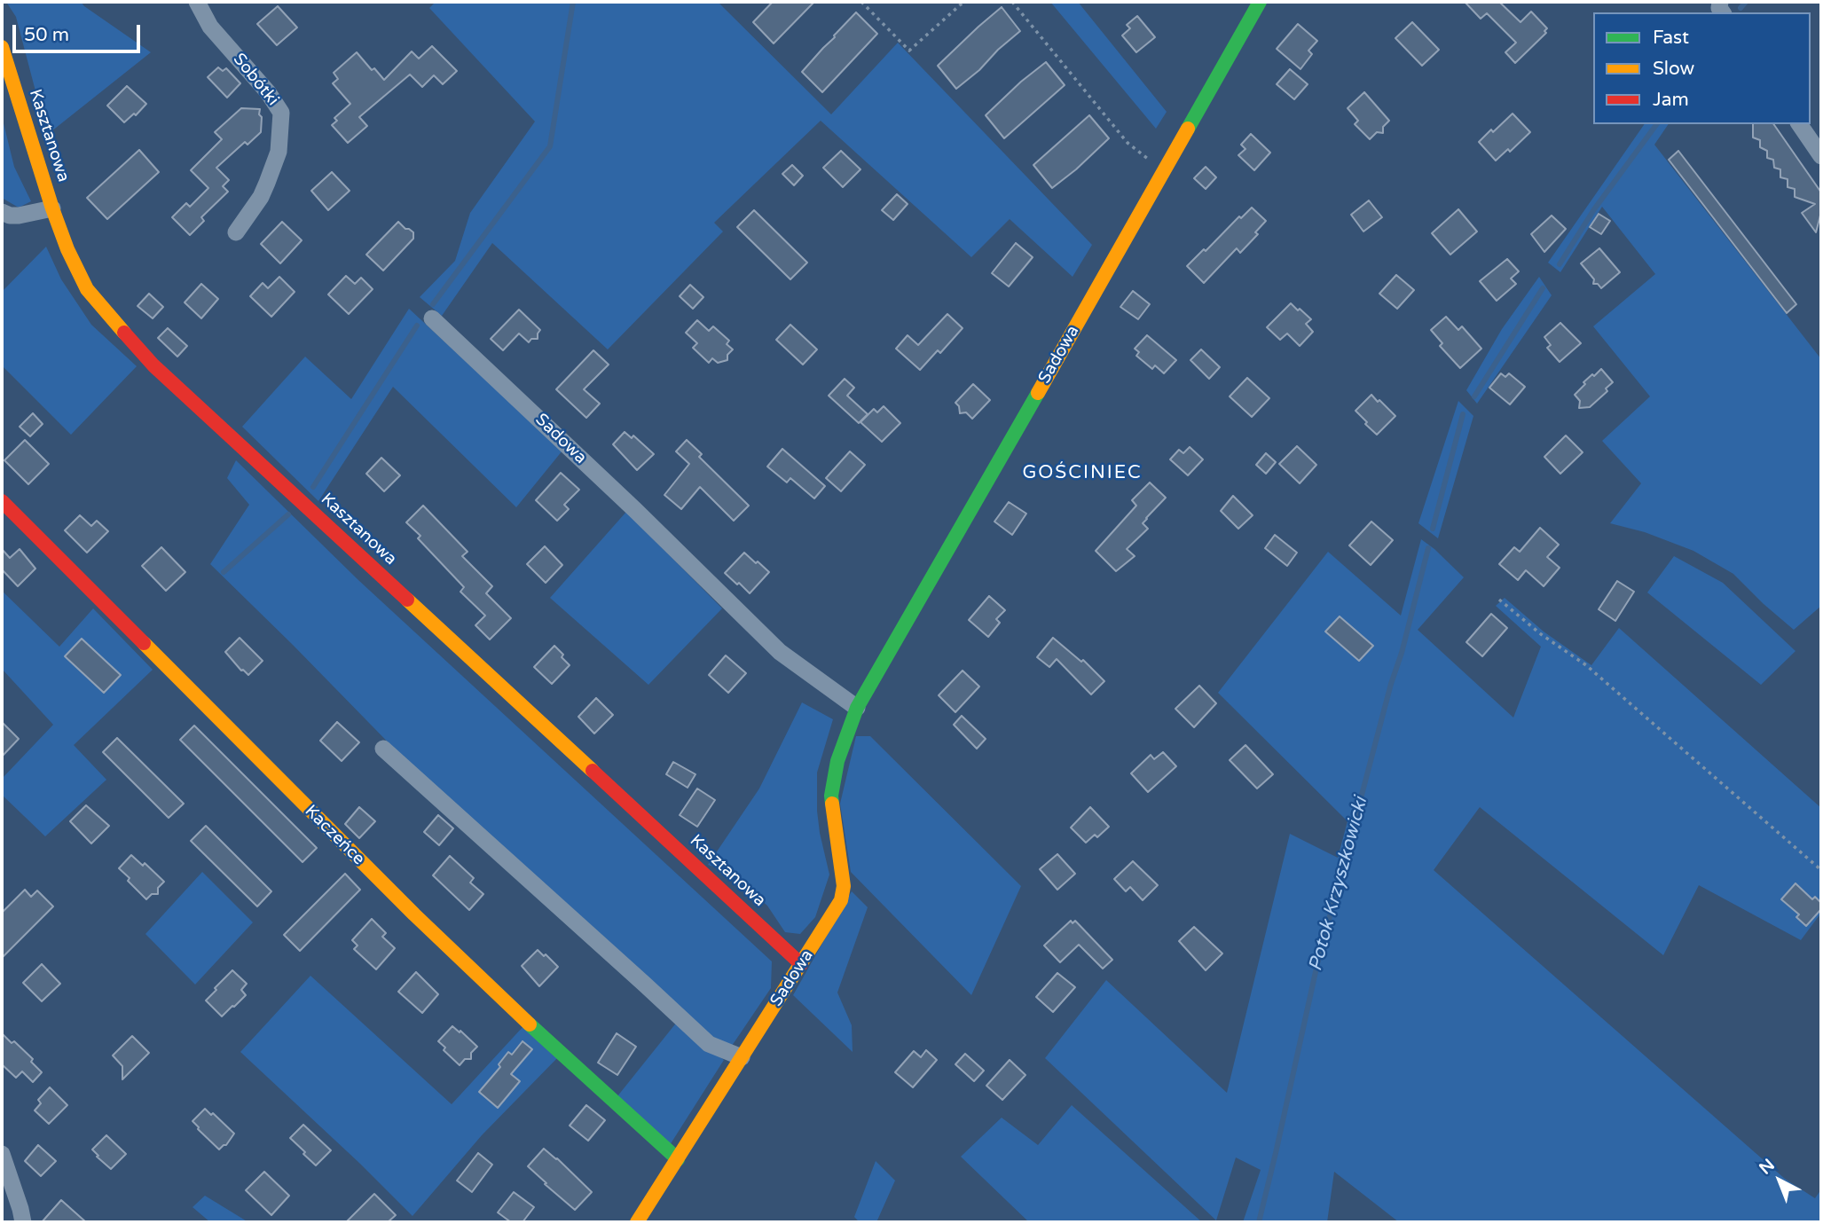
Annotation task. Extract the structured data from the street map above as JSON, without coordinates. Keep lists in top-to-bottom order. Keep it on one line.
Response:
{"streets":{"street":["Sobótki","Kasztanowa","Sadowa","Kaczeńce"]},"crossings":[["Kasztanowa","Sadowa"],["Sadowa","Kaczeńce"]],"districts":["GOŚCINIEC"],"water":["Potok Krzyszkowicki"],"legend":["Fast","Slow","Jam"],"scale_bar":"50 m","north":"top left"}
